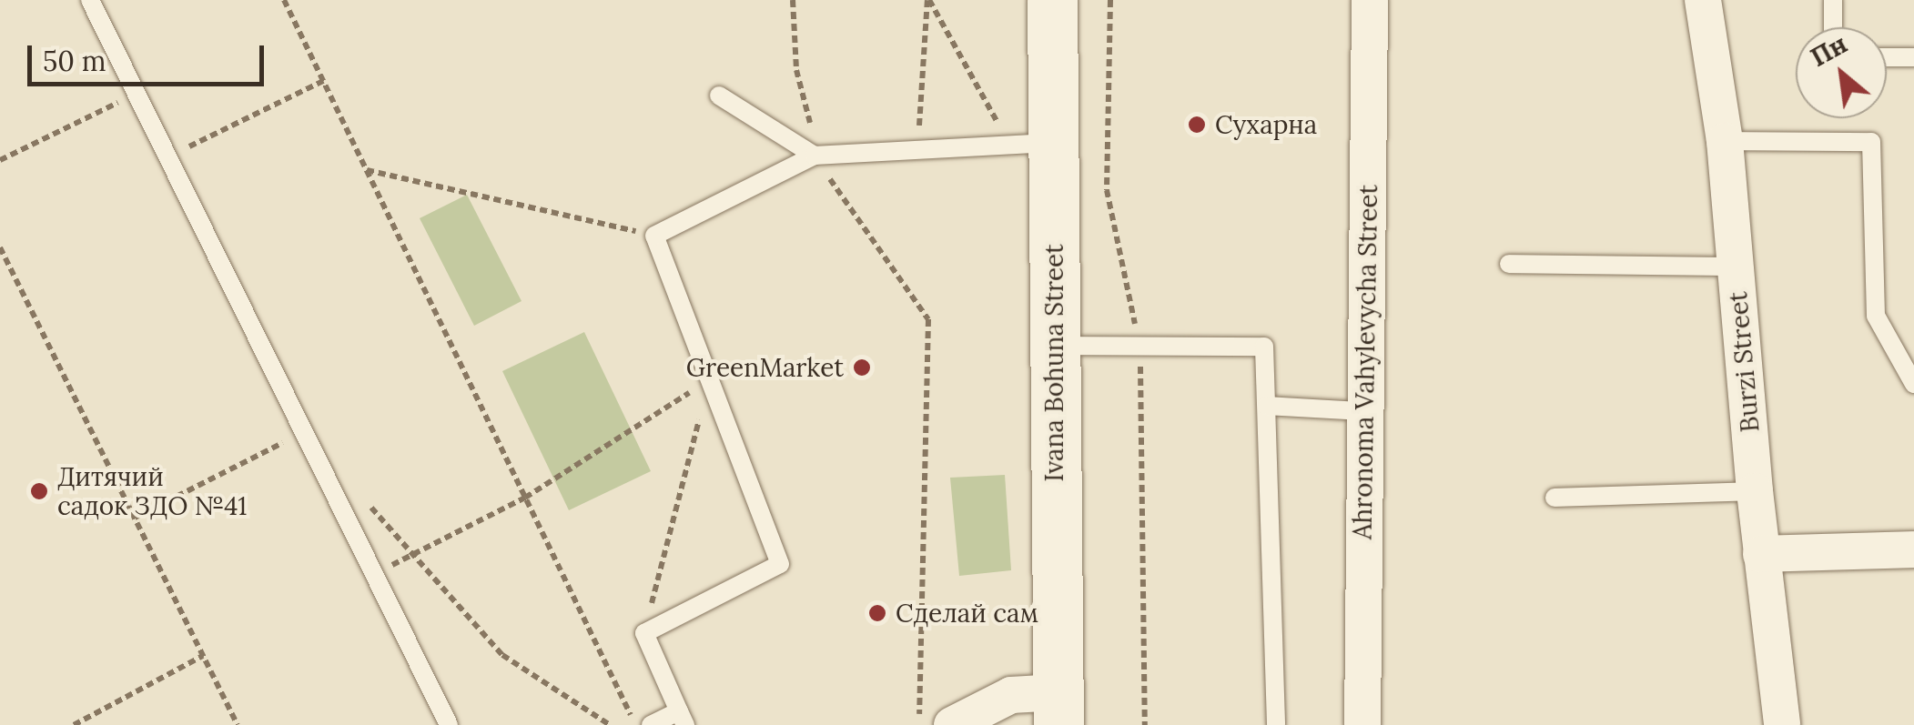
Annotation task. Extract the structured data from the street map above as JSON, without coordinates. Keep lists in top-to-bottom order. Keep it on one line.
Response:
{"streets":{"street":["Ahronoma Vahylevycha Street","Burzi Street","Ivana Bohuna Street"]},"places":["Сухарна","GreenMarket","Дитячий садок ЗДО №41","Сделай сам"],"scale_bar":"50 m","north":"top left"}
